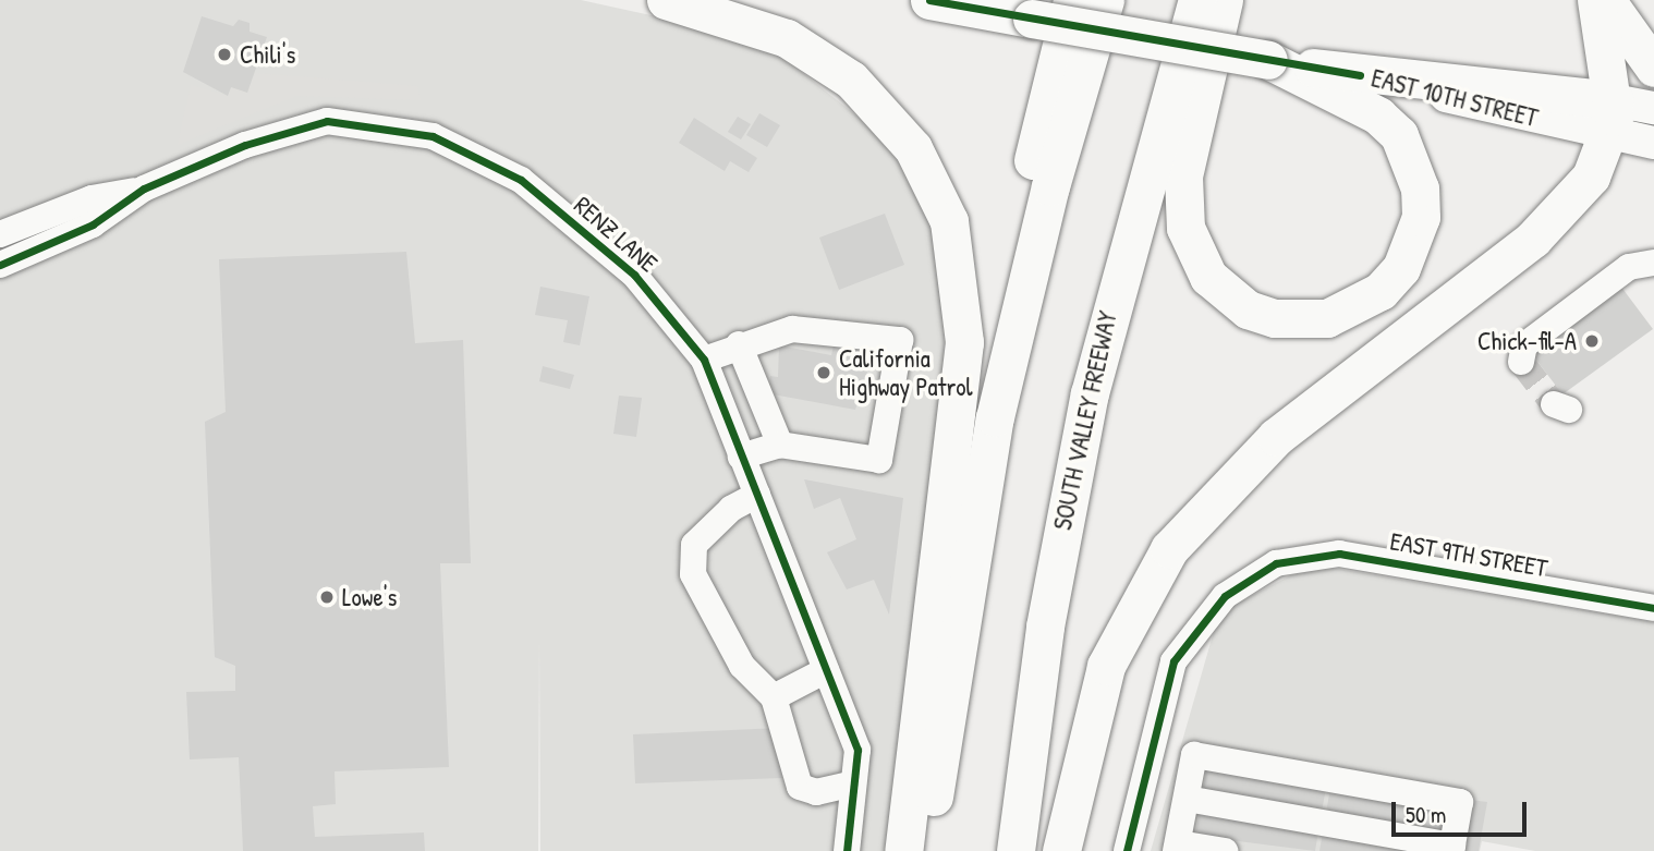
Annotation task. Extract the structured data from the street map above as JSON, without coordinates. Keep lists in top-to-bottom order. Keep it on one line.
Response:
{"streets":{"highway":["EAST 10TH STREET","SOUTH VALLEY FREEWAY"],"street":["RENZ LANE","EAST 9TH STREET"]},"places":["Chili's","Chick-fil-A","California Highway Patrol","Lowe's"],"scale_bar":"50 m"}
